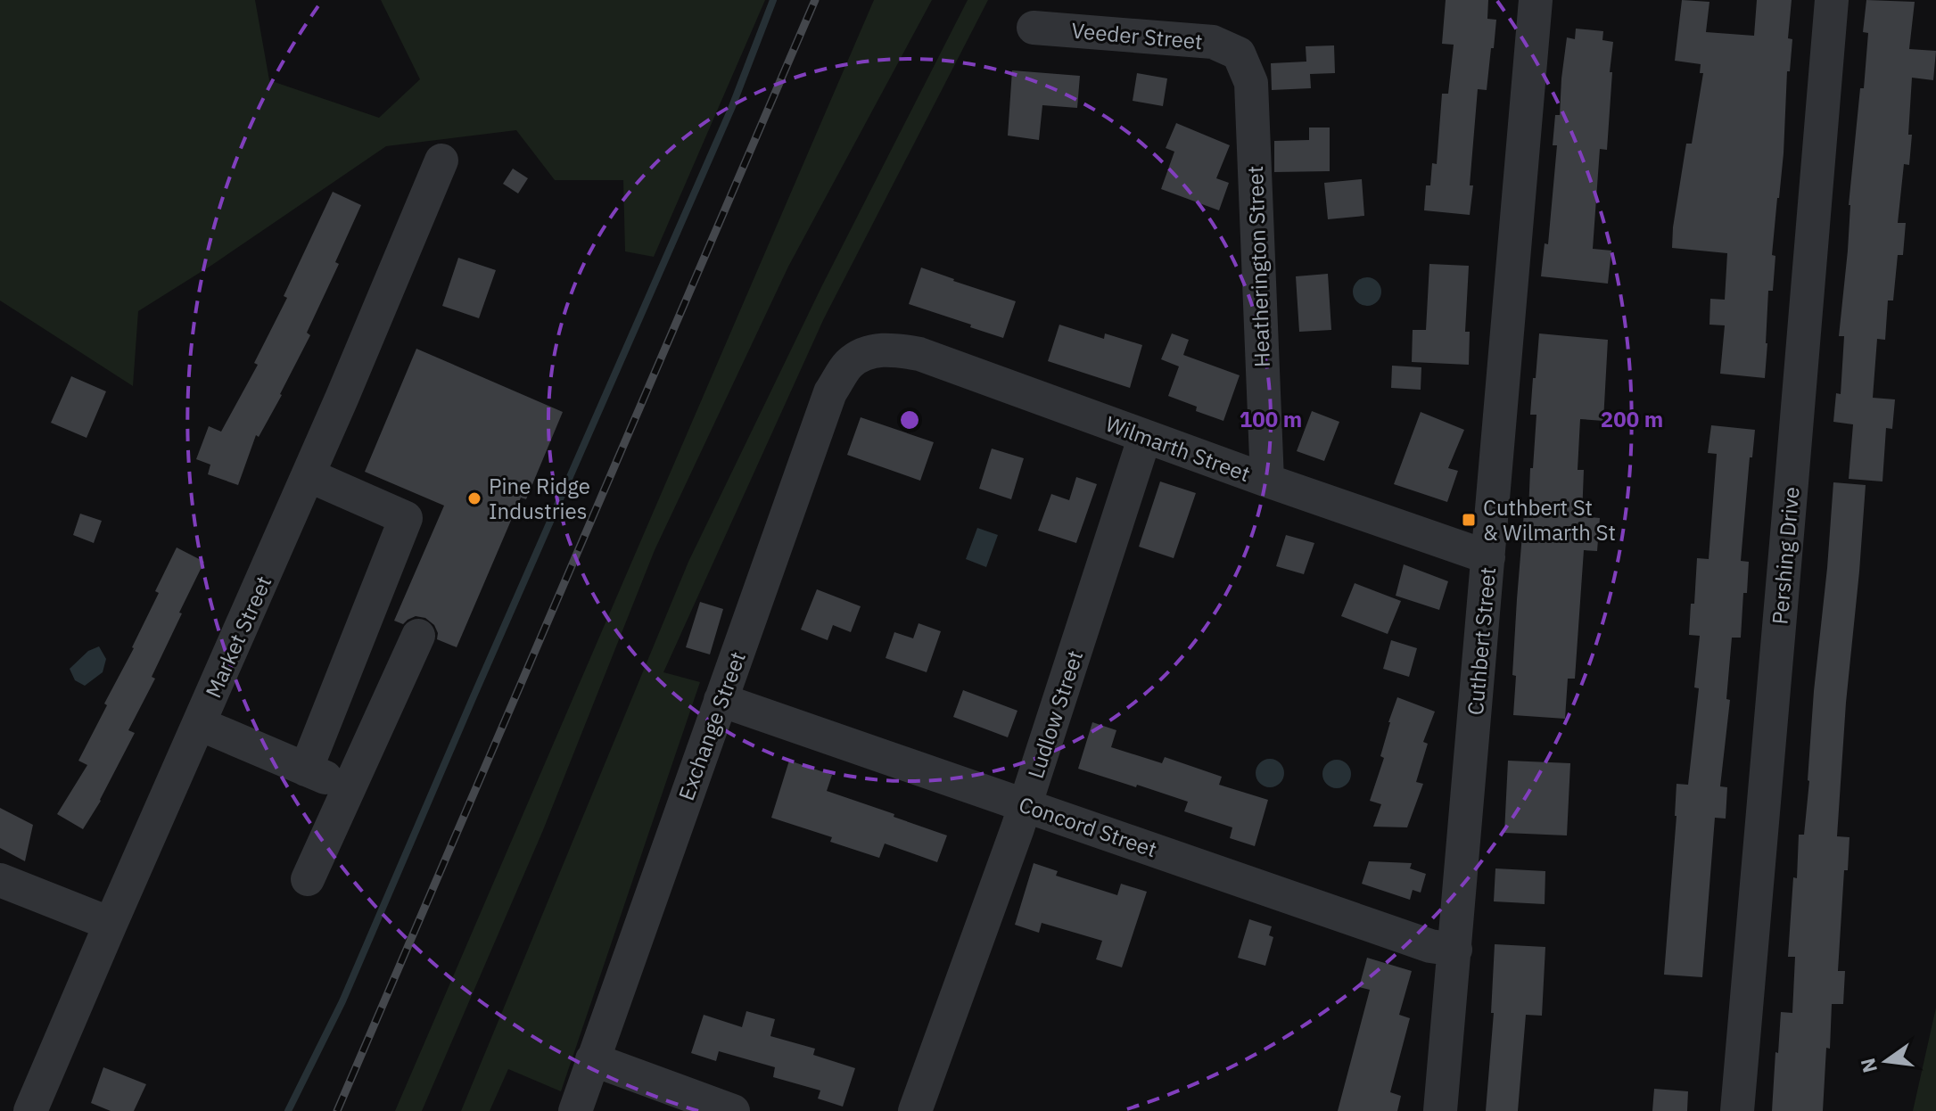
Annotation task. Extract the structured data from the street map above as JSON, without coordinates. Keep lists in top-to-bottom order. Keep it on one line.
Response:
{"streets":{"street":["Veeder Street","Heatherington Street","Wilmarth Street","Pershing Drive","Market Street","Cuthbert Street","Ludlow Street","Exchange Street","Concord Street"]},"crossings":[["Veeder Street","Heatherington Street"],["Heatherington Street","Wilmarth Street"],["Wilmarth Street","Cuthbert Street"],["Wilmarth Street","Ludlow Street"],["Wilmarth Street","Exchange Street"],["Cuthbert Street","Concord Street"],["Ludlow Street","Concord Street"],["Exchange Street","Concord Street"]],"places":{"other":["Pine Ridge Industries"],"transit":["Cuthbert St & Wilmarth St"]},"north":"left","rings":["100 m","200 m"]}
